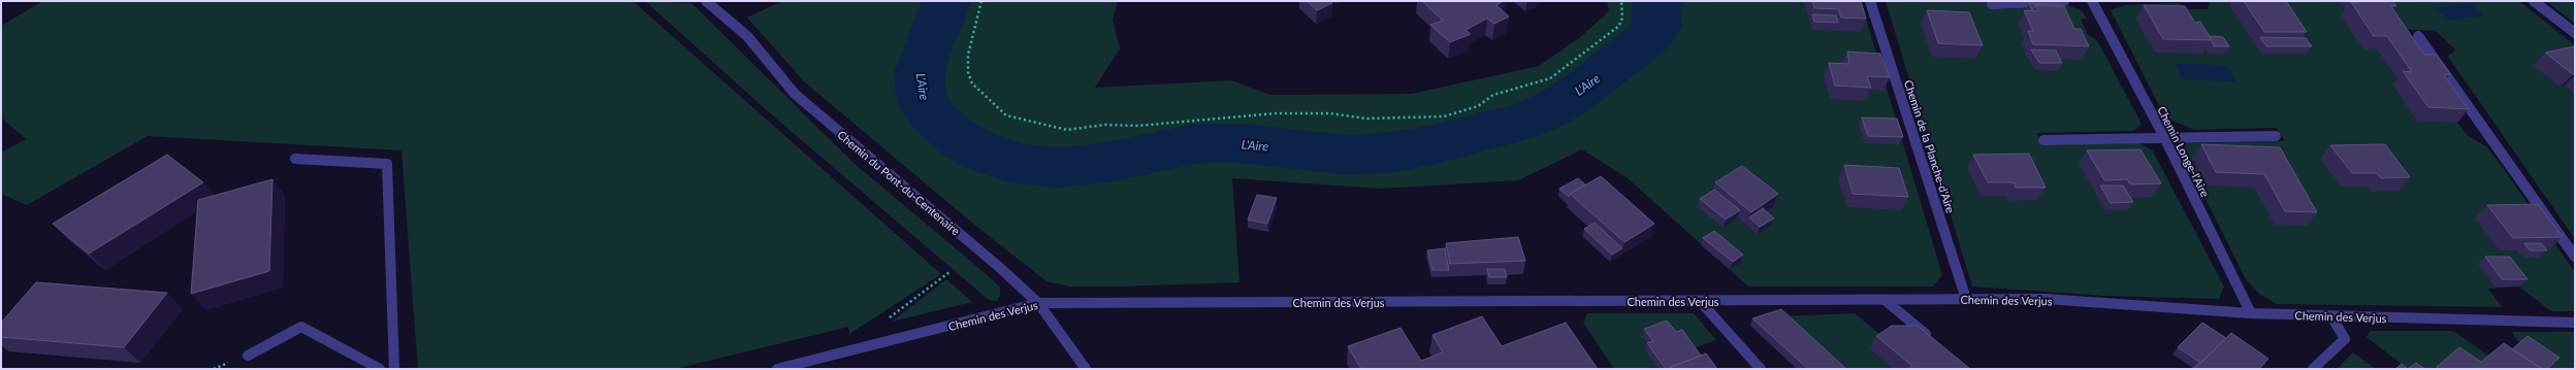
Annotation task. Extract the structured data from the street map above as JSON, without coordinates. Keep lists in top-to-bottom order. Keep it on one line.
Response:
{"streets":{"street":["Chemin de la Planche-d'Aire","Chemin Longe-l'Aire","Chemin du Pont-du-Centenaire","Chemin des Verjus"]},"crossings":[["Chemin de la Planche-d'Aire","Chemin des Verjus"],["Chemin Longe-l'Aire","Chemin des Verjus"],["Chemin du Pont-du-Centenaire","Chemin des Verjus"]],"water":["L'Aire"]}
